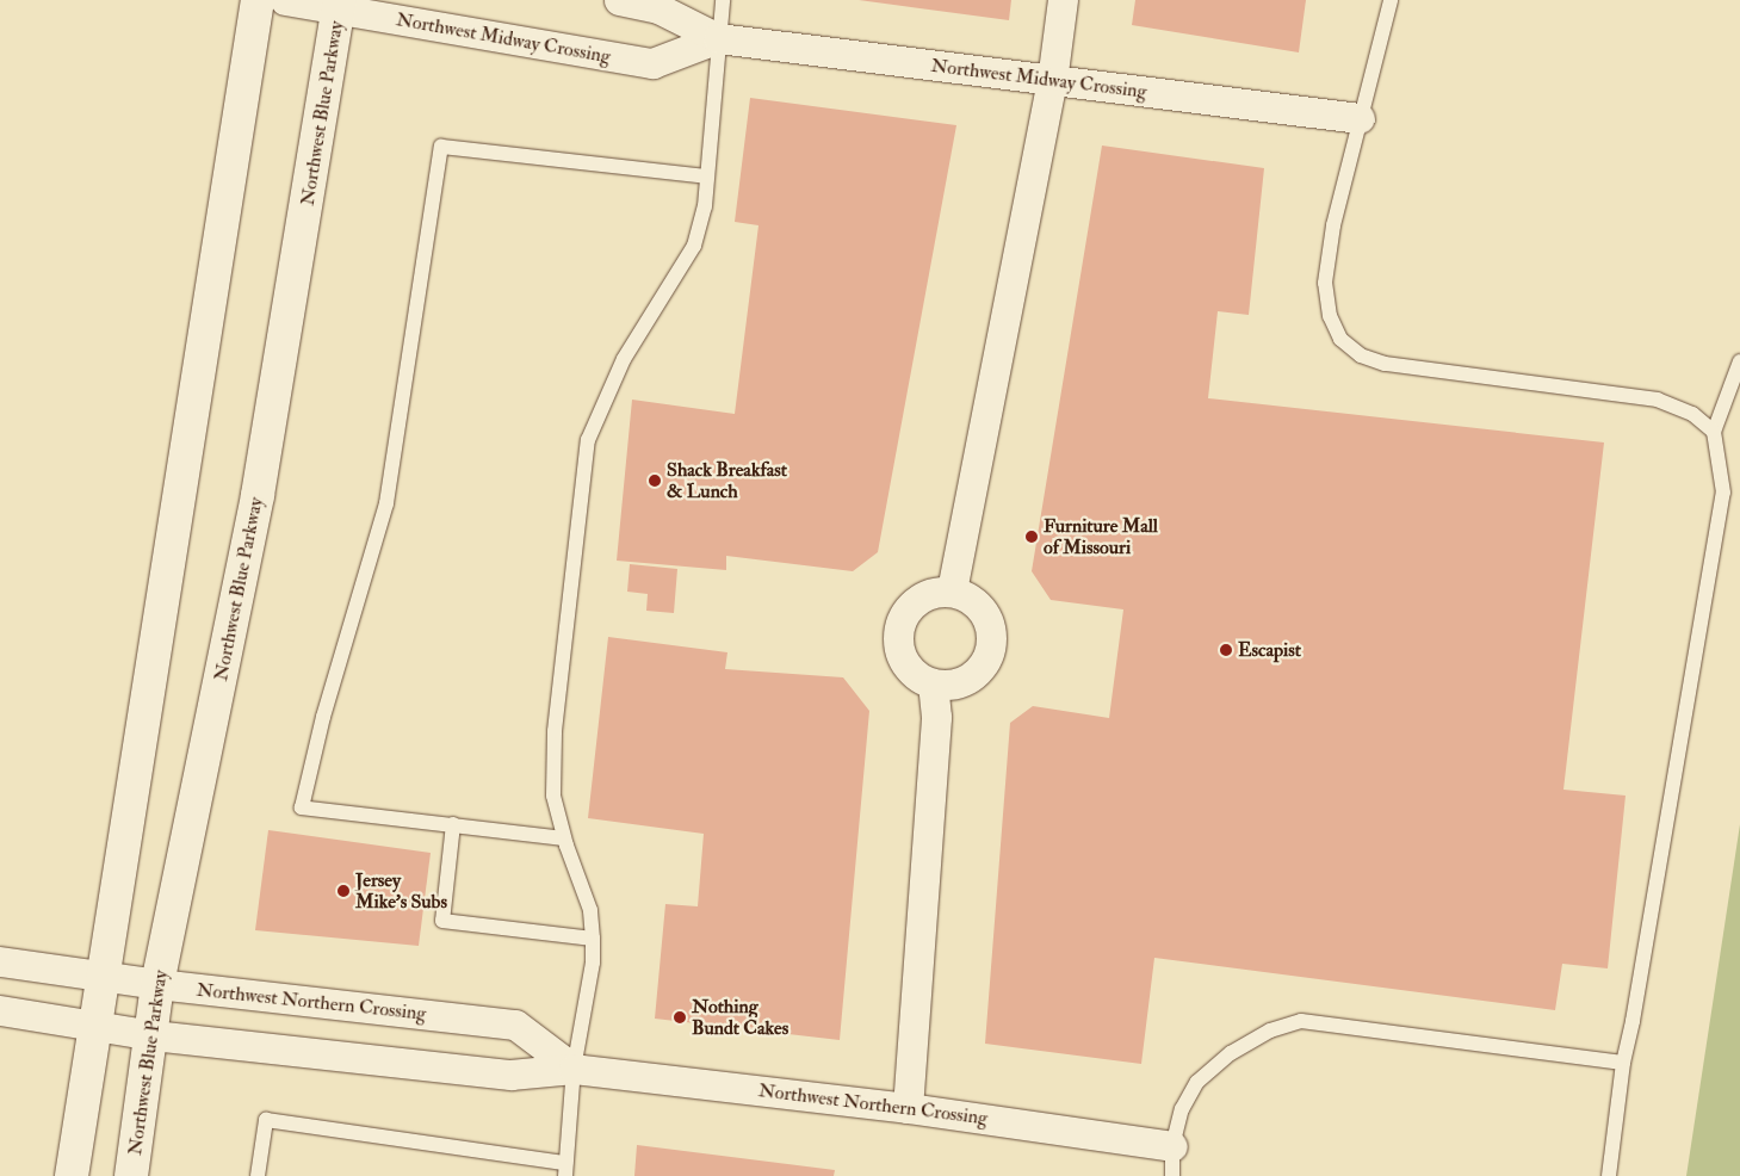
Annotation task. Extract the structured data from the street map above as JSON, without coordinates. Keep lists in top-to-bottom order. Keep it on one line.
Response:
{"streets":{"street":["Northwest Midway Crossing","Northwest Blue Parkway","Northwest Northern Crossing"]},"crossings":[["Northwest Midway Crossing","Northwest Blue Parkway"],["Northwest Blue Parkway","Northwest Northern Crossing"]],"places":["Shack Breakfast & Lunch","Furniture Mall of Missouri","Escapist","Jersey Mike's Subs","Nothing Bundt Cakes"]}
